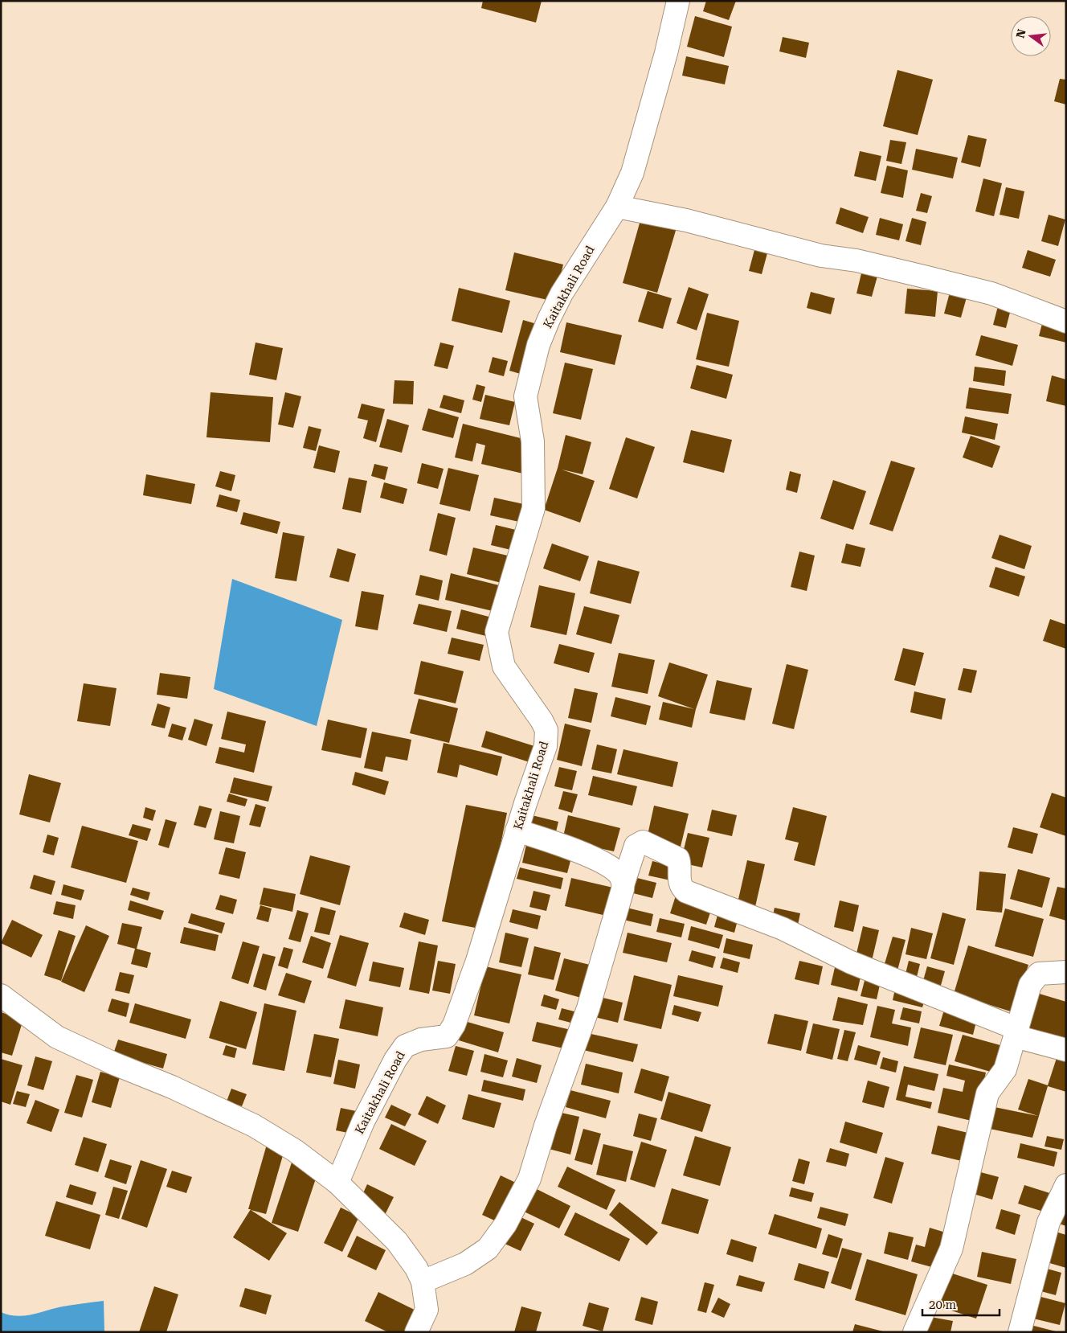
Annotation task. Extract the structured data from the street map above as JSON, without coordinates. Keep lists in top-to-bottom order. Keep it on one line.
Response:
{"streets":{"street":["Kaitakhali Road"]},"scale_bar":"20 m","north":"left"}
